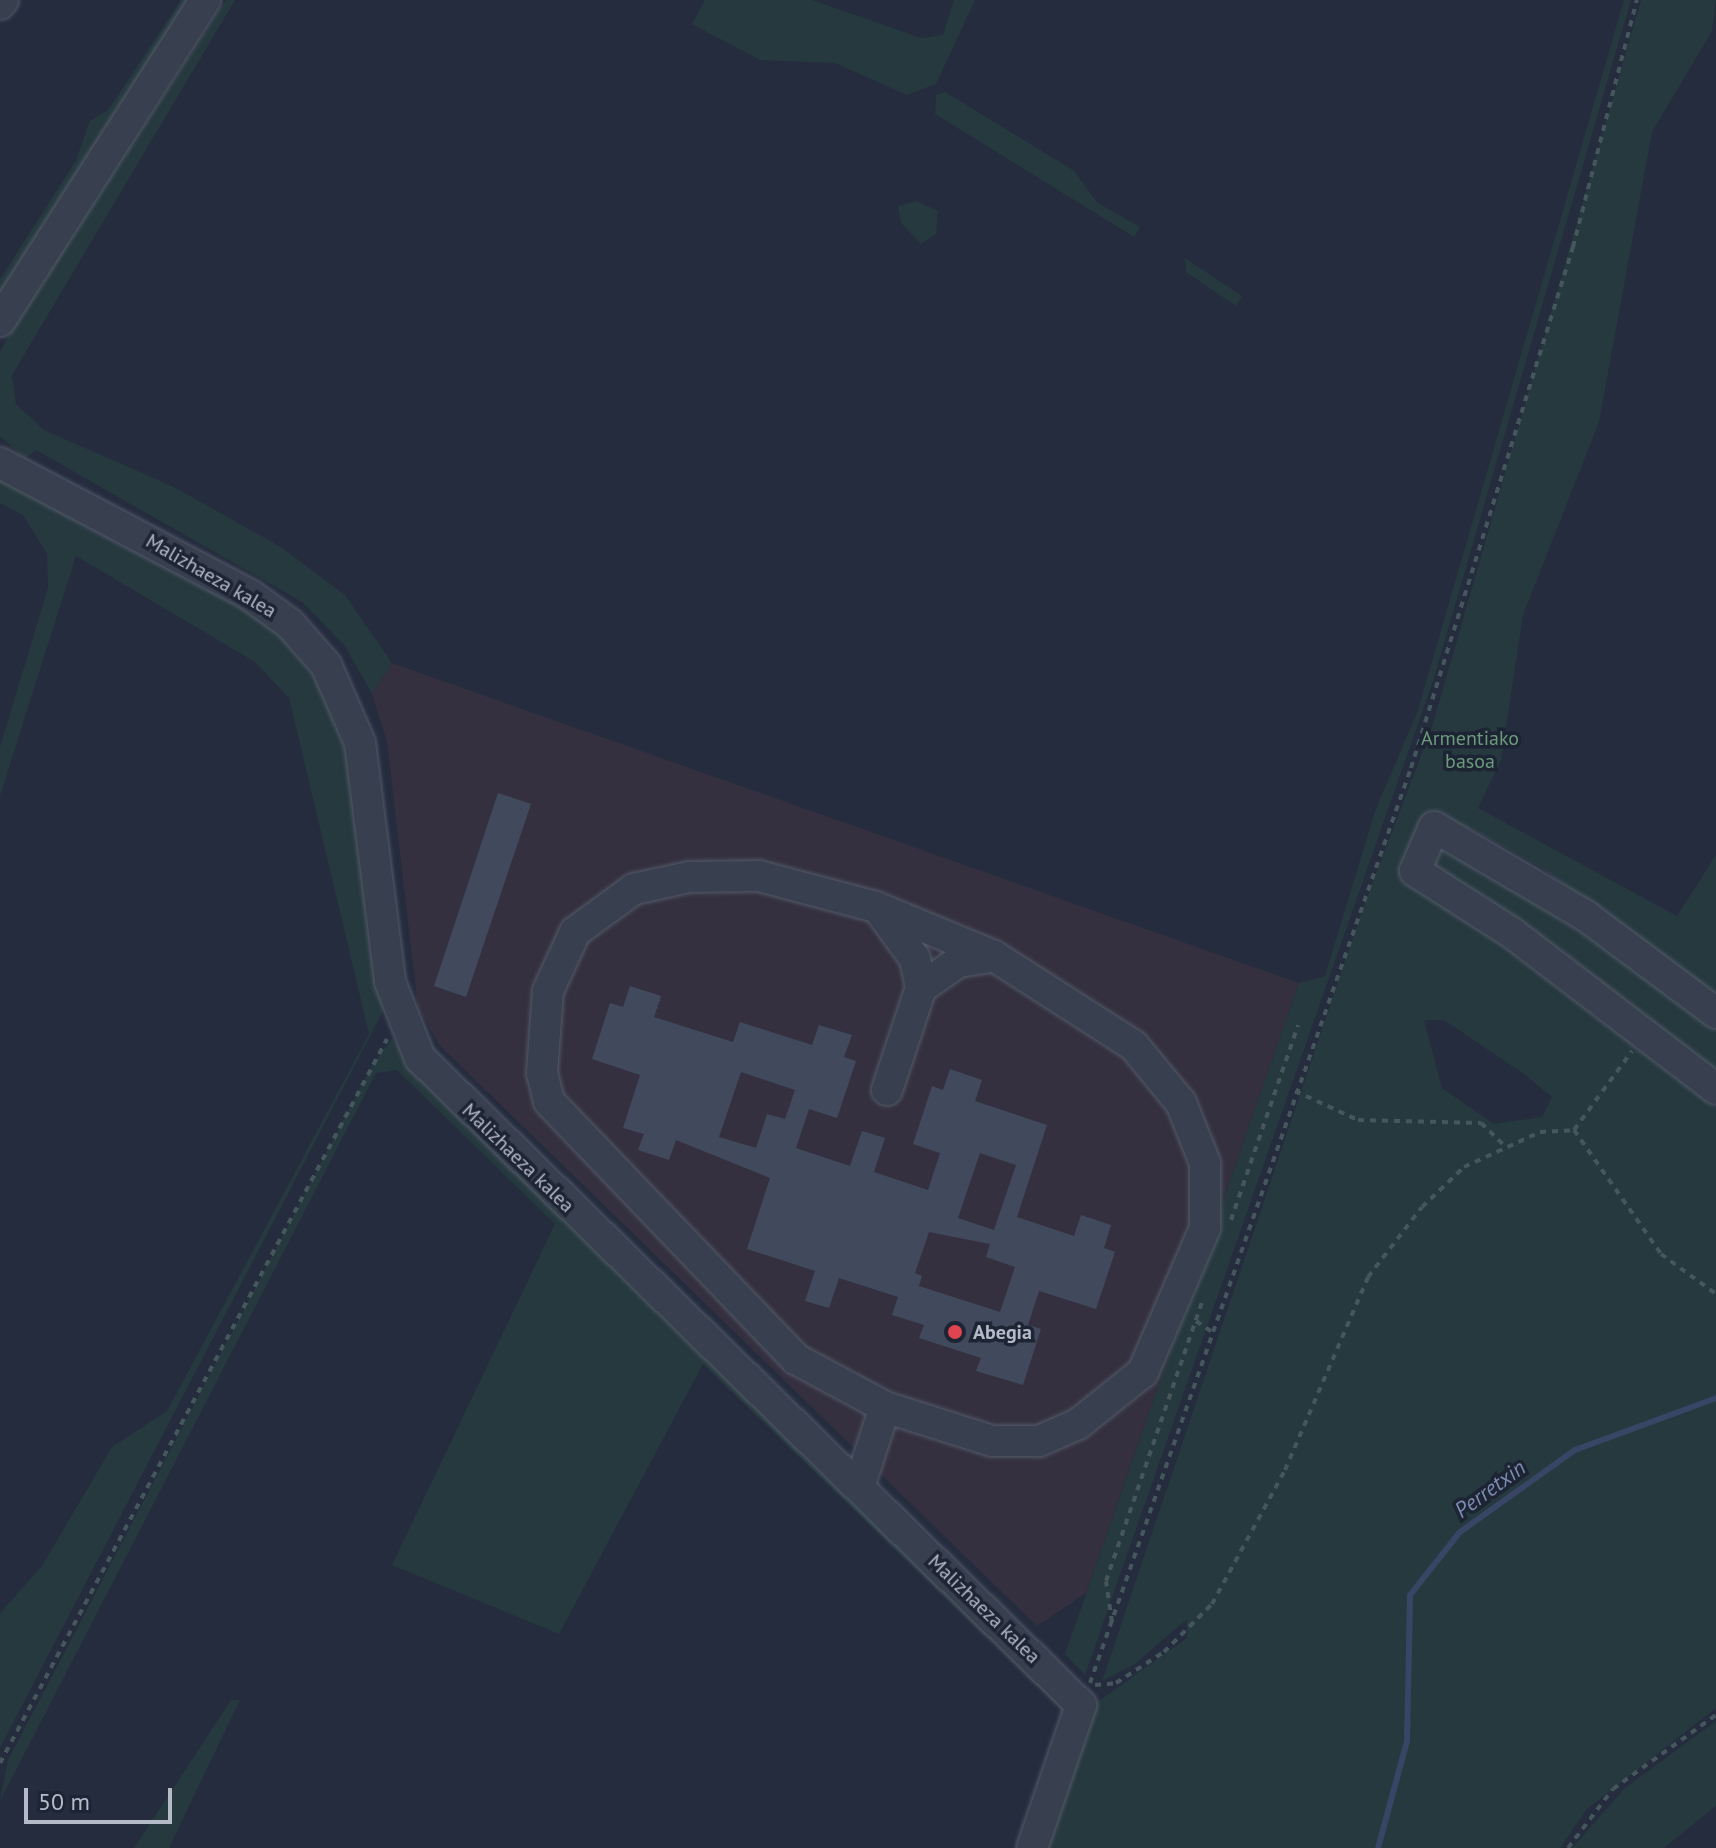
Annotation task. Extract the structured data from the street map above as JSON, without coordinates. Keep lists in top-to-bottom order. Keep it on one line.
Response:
{"streets":{"street":["Malizhaeza kalea"]},"water":["Perretxin"],"parks":["Armentiako basoa"],"places":["Abegia"],"scale_bar":"50 m"}
